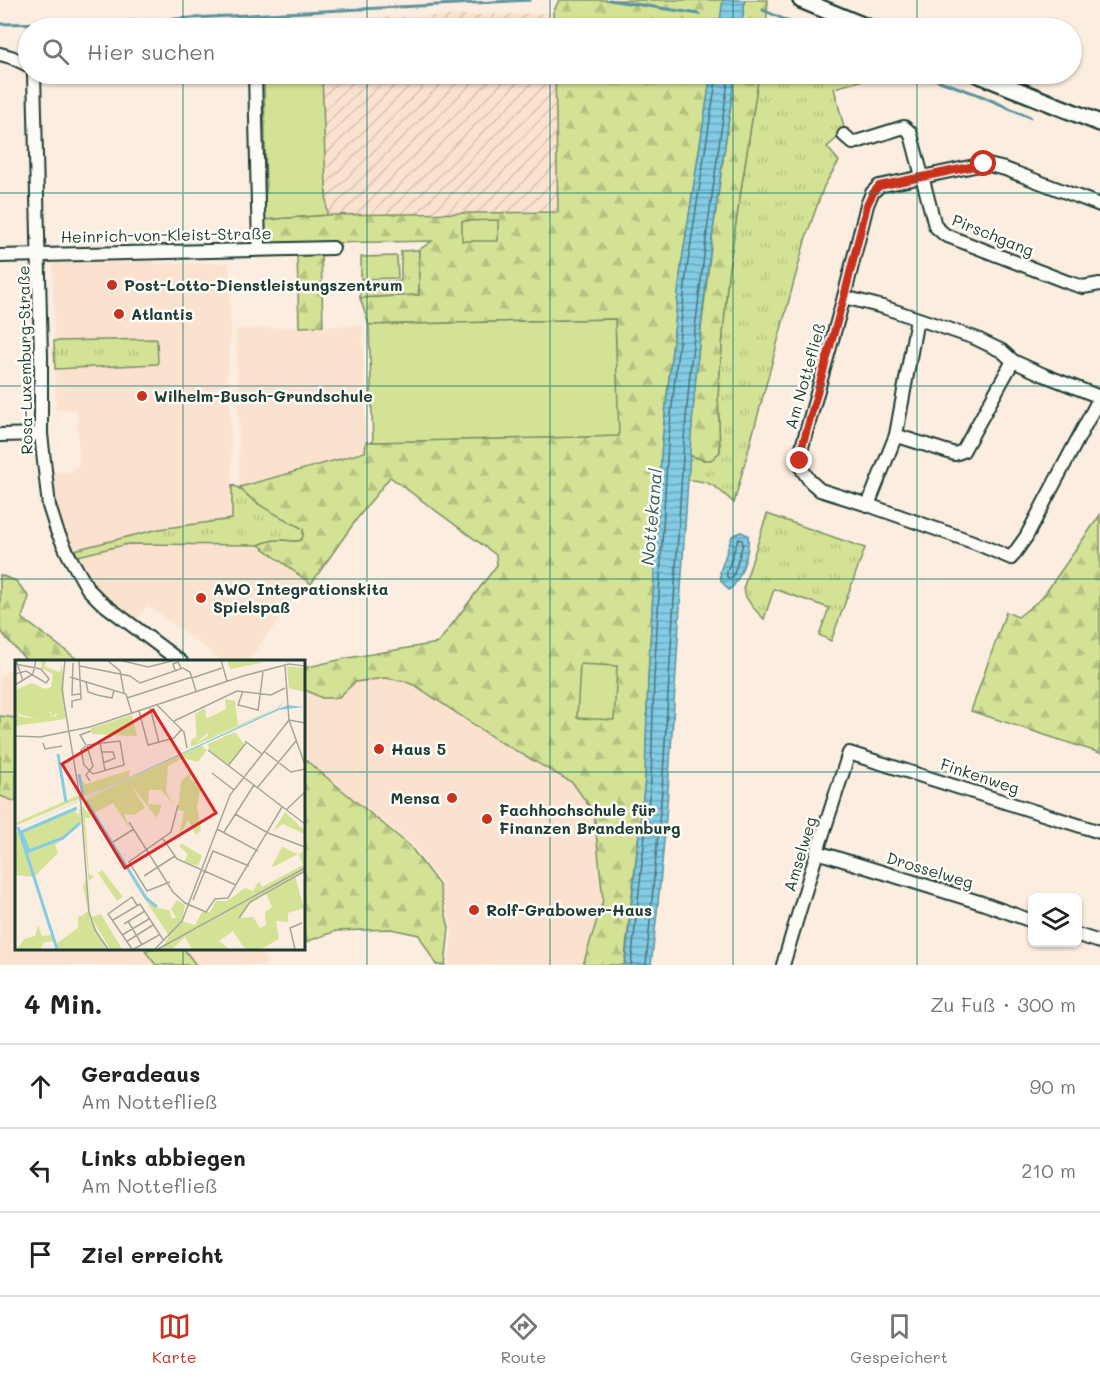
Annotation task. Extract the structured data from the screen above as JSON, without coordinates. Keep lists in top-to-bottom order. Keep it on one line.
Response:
{"streets":{"street":["Heinrich-von-Kleist-Straße","Pirschgang","Rosa-Luxemburg-Straße","Am Nottefließ","Finkenweg","Amselweg","Drosselweg"]},"crossings":[["Heinrich-von-Kleist-Straße","Rosa-Luxemburg-Straße"],["Pirschgang","Am Nottefließ"],["Finkenweg","Amselweg"],["Amselweg","Drosselweg"]],"water":["Nottekanal"],"places":["Post-Lotto-Dienstleistungszentrum","Atlantis","Wilhelm-Busch-Grundschule","AWO Integrationskita Spielspaß","Haus 5","Mensa","Fachhochschule für Finanzen Brandenburg","Rolf-Grabower-Haus"],"page":{"search":"Hier suchen","heading":["4 Min.","Zu Fuß · 300 m"],"list":[["Geradeaus","Am Nottefließ","90 m"],["Links abbiegen","Am Nottefließ","210 m"],"Ziel erreicht"],"nav":["Karte","Route","Gespeichert"]}}
